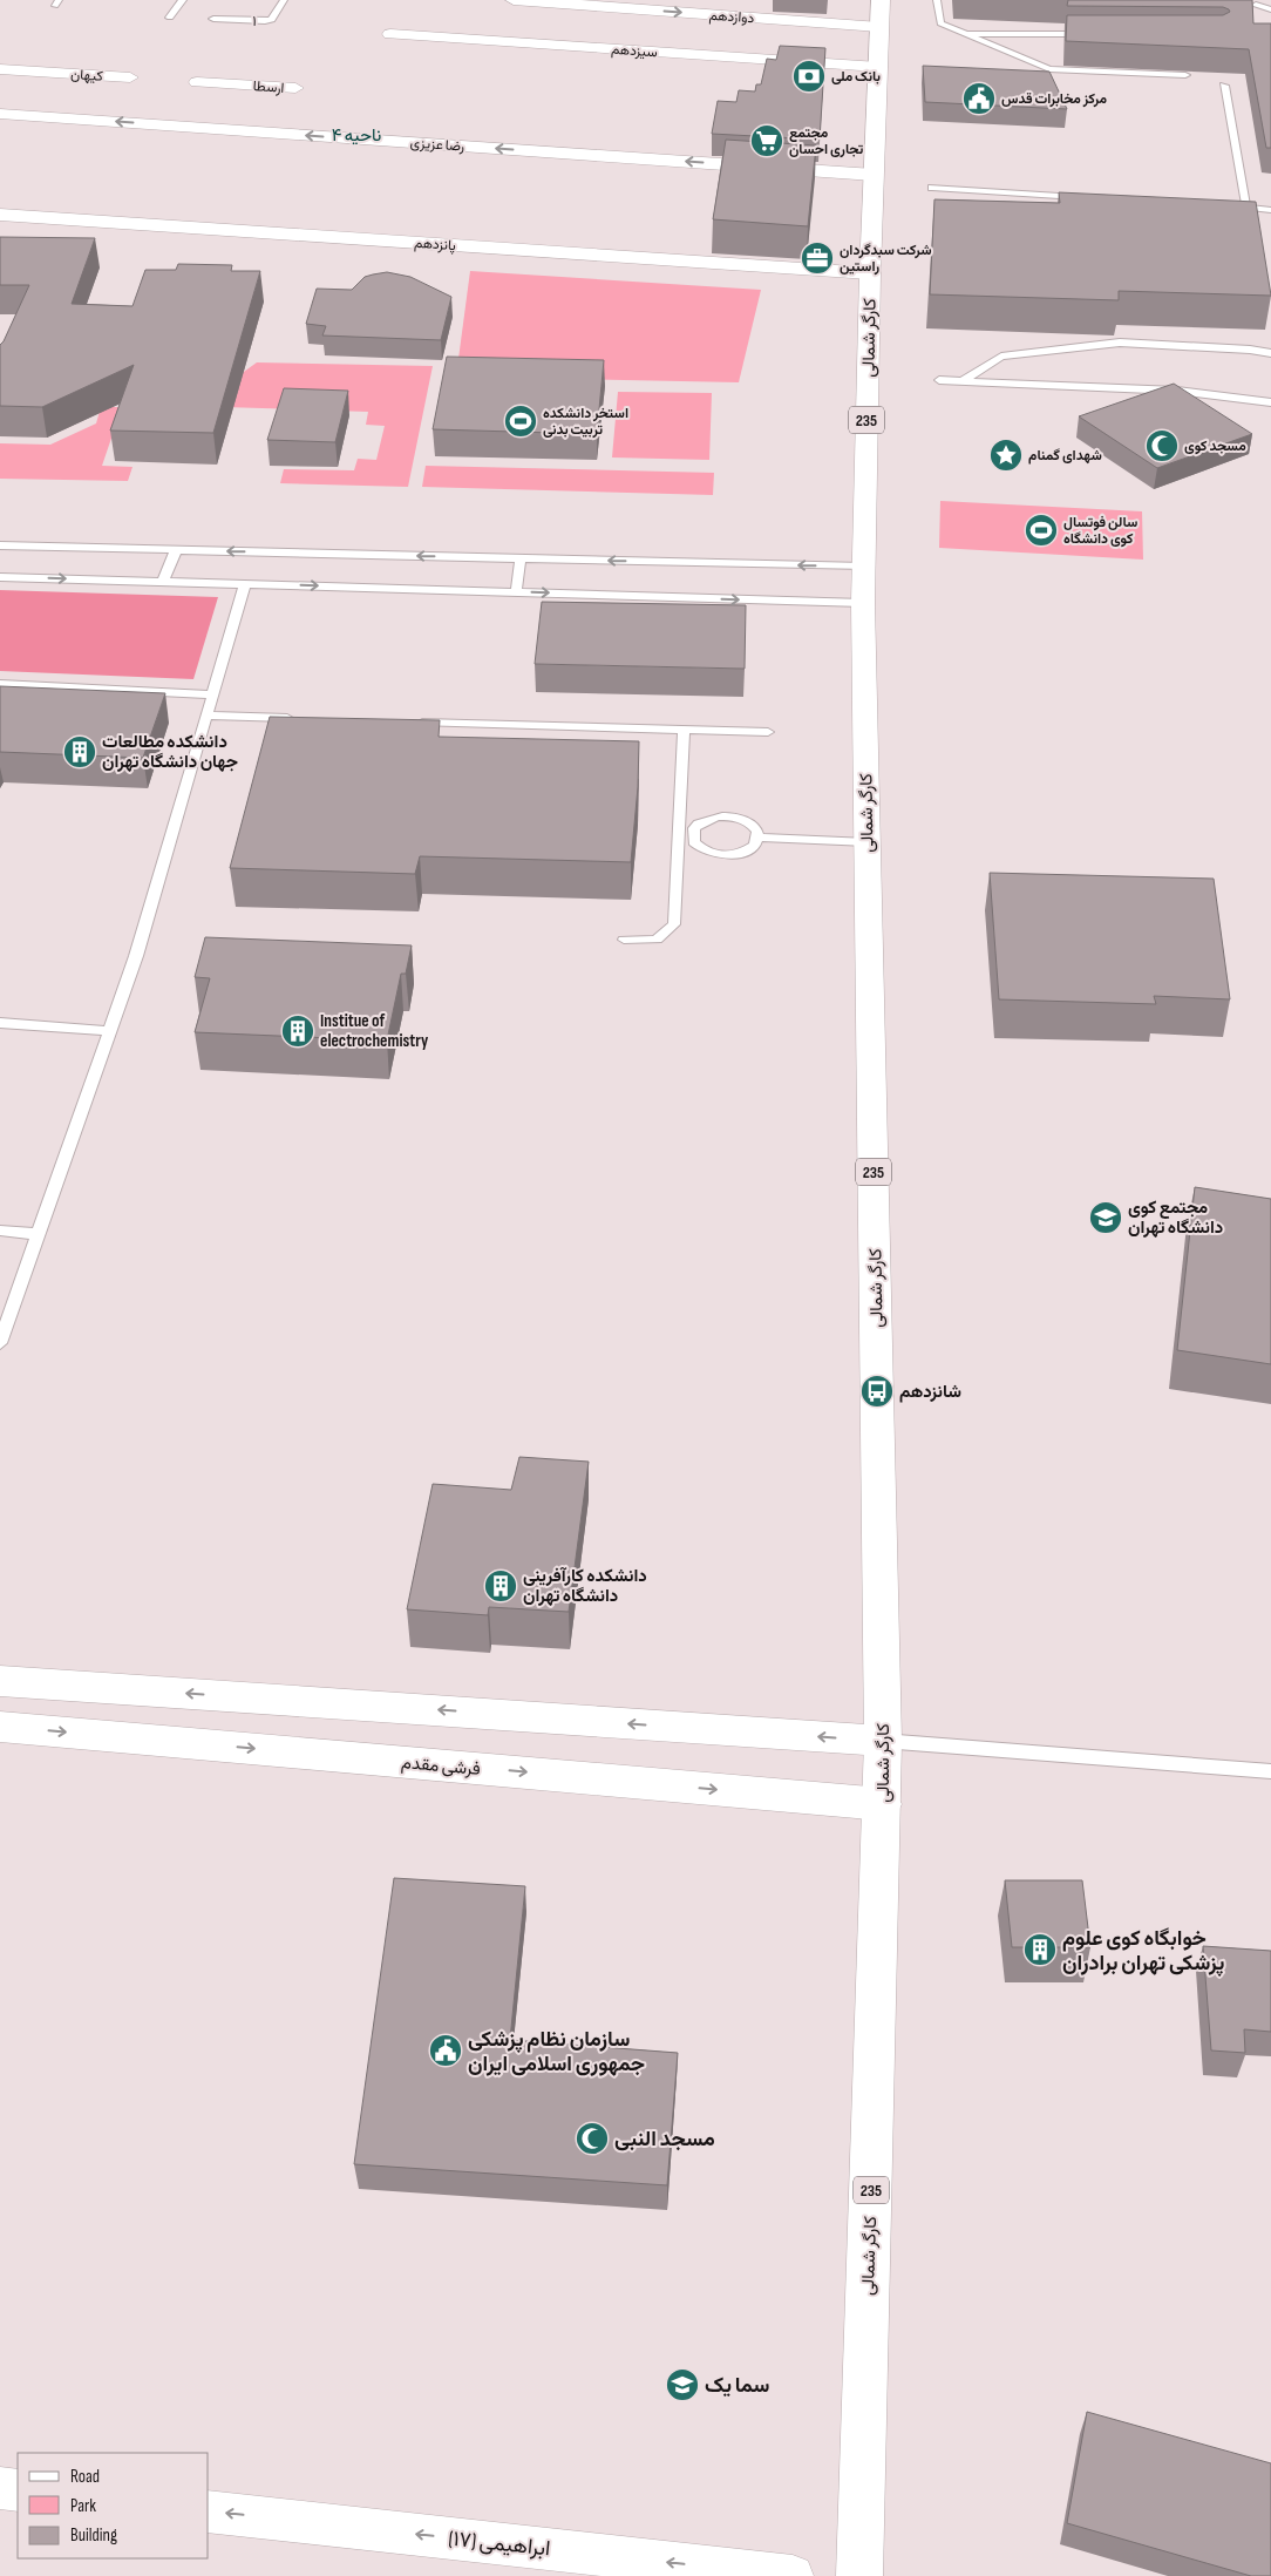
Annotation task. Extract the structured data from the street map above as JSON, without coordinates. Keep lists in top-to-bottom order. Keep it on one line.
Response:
{"streets":{"main road":["کارگر شمالی","235","فرشی مقدم"],"street":["دوازدهم","سیزدهم","کیهان","ارسطا","رضا عزیزی","پانزدهم","ابراهیمی (۱۷)"],"lane":["۱"]},"crossings":[["دوازدهم","کارگر شمالی"],["سیزدهم","کارگر شمالی"],["ارسطا","رضا عزیزی"],["رضا عزیزی","کارگر شمالی"],["پانزدهم","کارگر شمالی"],["کارگر شمالی","فرشی مقدم"]],"one_way":["دوازدهم","رضا عزیزی","ابراهیمی (۱۷)"],"districts":["ناحیه ۴"],"places":{"bank":["بانک ملی"],"public building":["مرکز مخابرات قدس","سازمان نظام پزشکی جمهوری اسلامی ایران"],"supermarket":["مجتمع تجاری احسان"],"office":["شرکت سبدگردان راستین"],"sports":["استخر دانشکده تربیت بدنی","سالن فوتسال کوی دانشگاه"],"mosque":["مسجد کوی","مسجد النبی"],"place":["شهدای گمنام"],"building":["دانشکده مطالعات جهان دانشگاه تهران","Institue of electrochemistry","دانشکده کارآفرینی دانشگاه تهران","خوابگاه کوی علوم پزشکی تهران برادران"],"school or university":["مجتمع کوی دانشگاه تهران","سما یک"],"bus stop":["شانزدهم"]},"legend":["Road","Park","Building"]}
